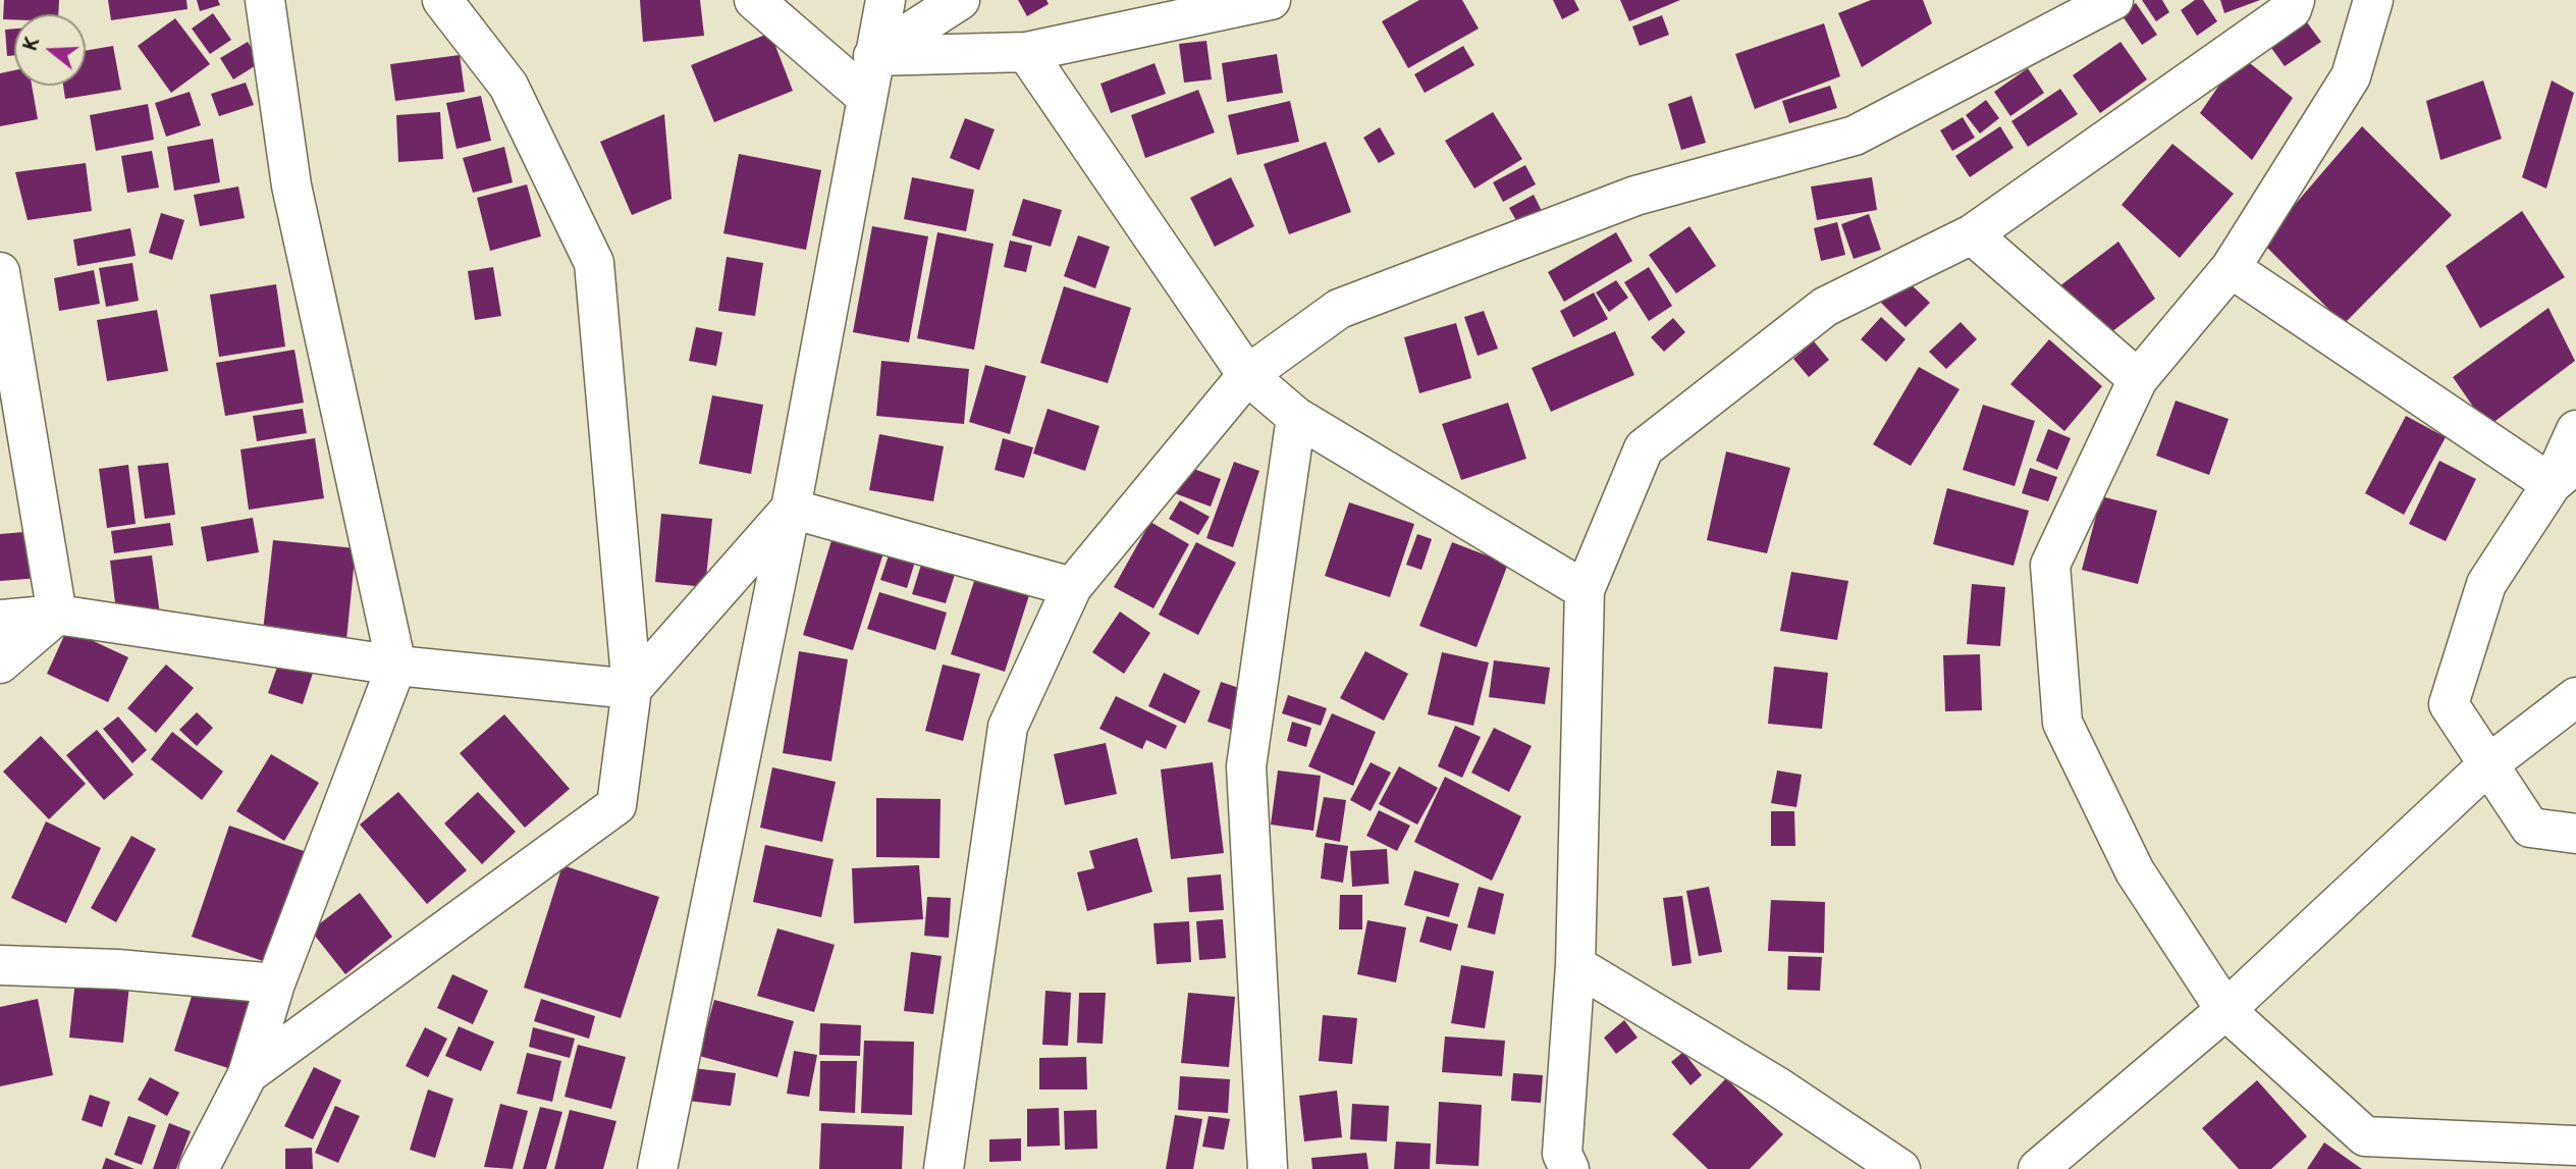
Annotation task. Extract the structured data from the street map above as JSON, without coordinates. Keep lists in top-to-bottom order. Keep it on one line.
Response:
{"north":"left"}
